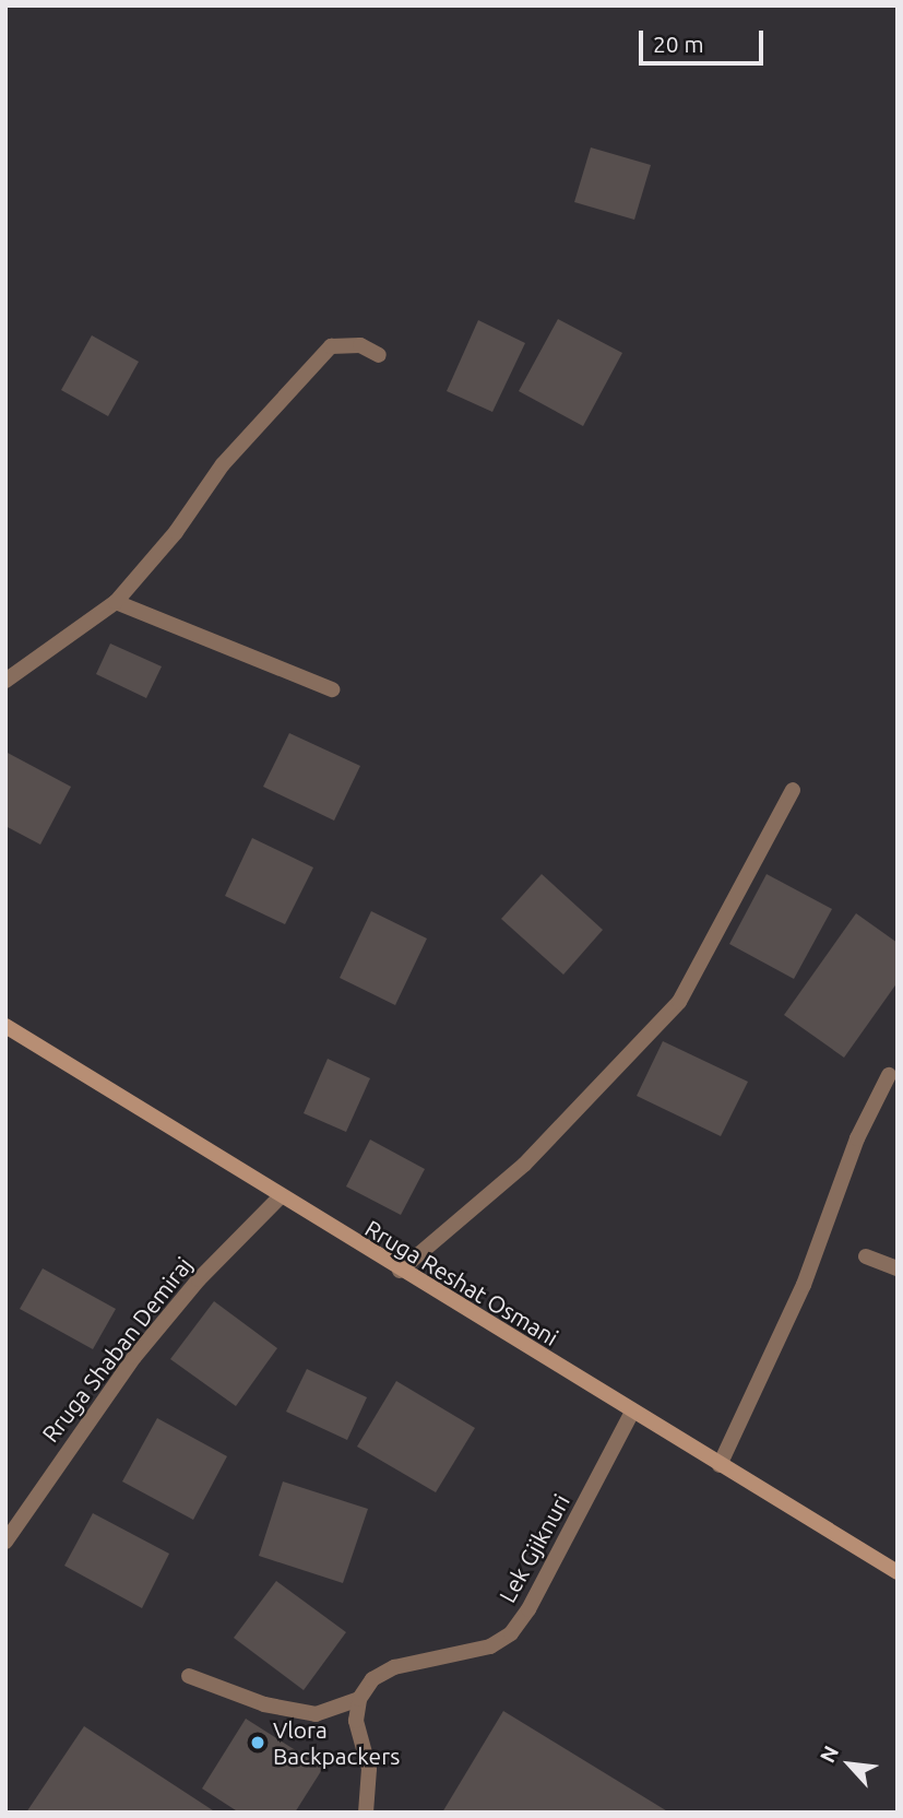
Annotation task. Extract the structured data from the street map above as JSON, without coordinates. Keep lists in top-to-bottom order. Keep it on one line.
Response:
{"streets":{"main road":["Rruga Reshat Osmani"],"street":["Rruga Shaban Demiraj","Lek Gjiknuri"]},"crossings":[["Rruga Reshat Osmani","Rruga Shaban Demiraj"],["Rruga Reshat Osmani","Lek Gjiknuri"]],"places":["Vlora Backpackers"],"scale_bar":"20 m","north":"top left"}
